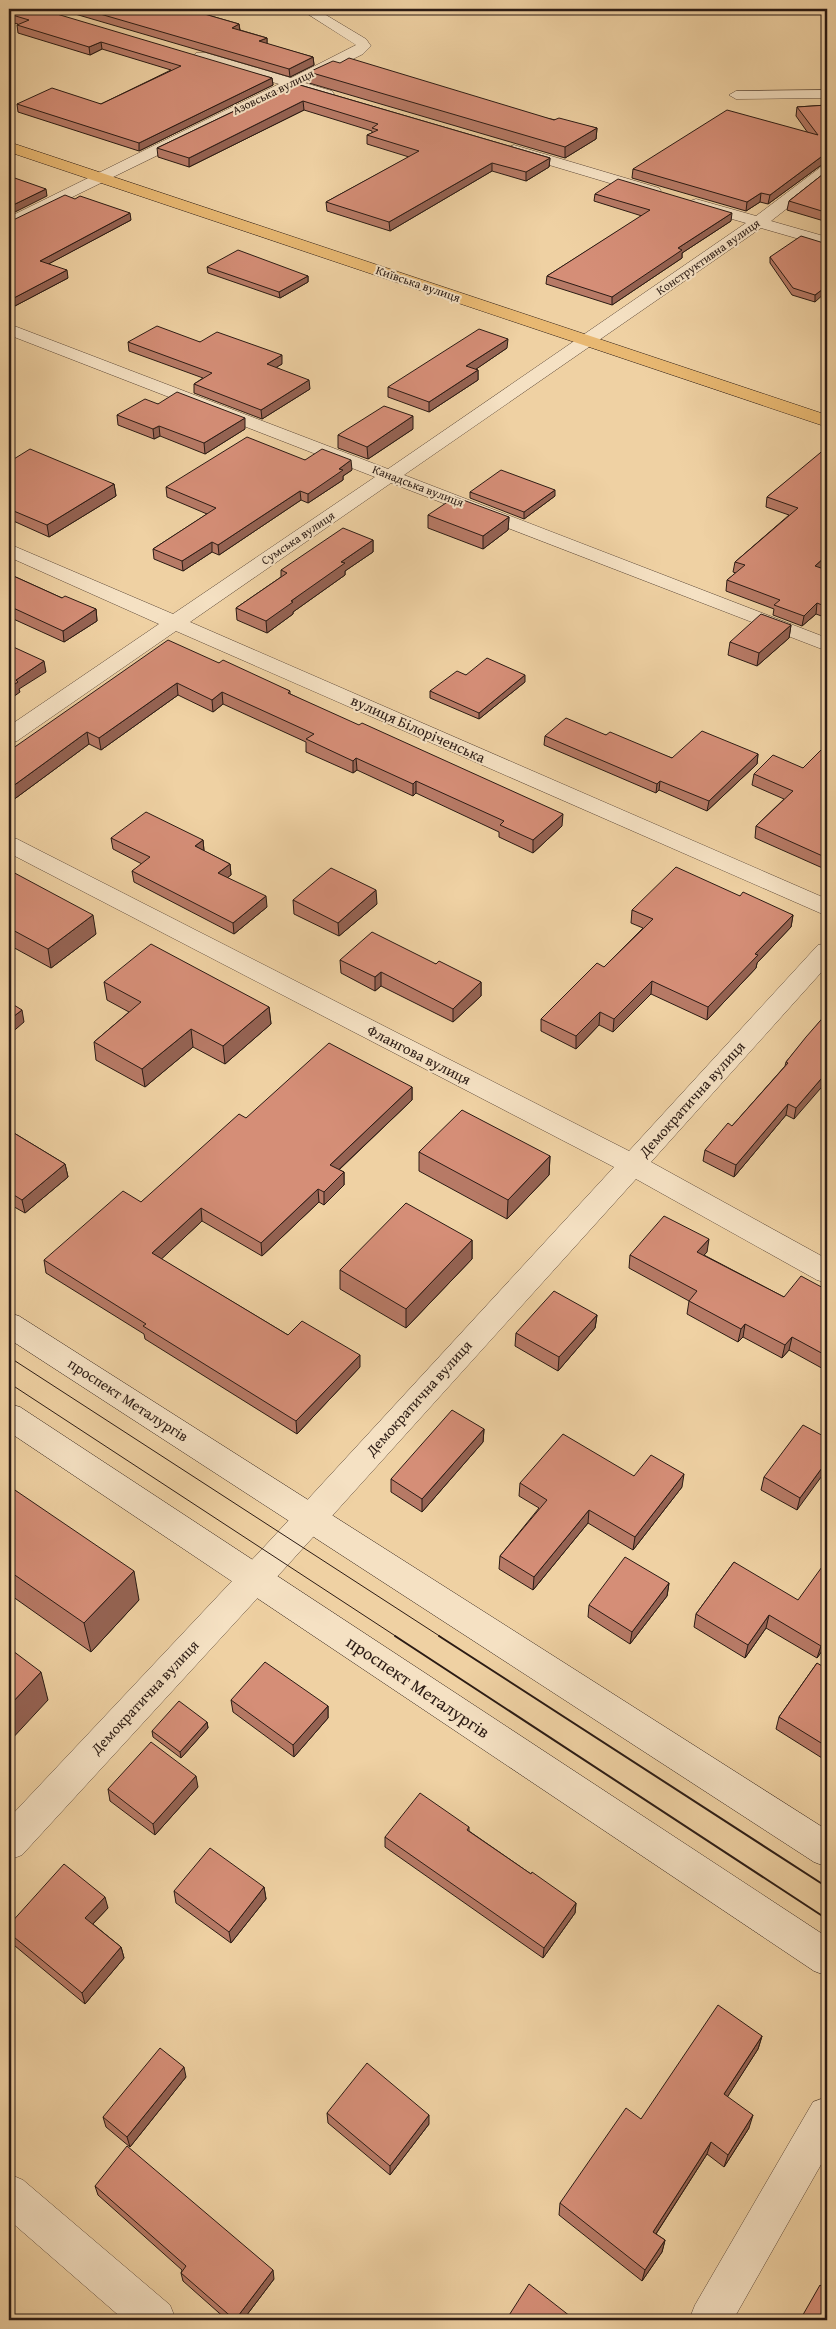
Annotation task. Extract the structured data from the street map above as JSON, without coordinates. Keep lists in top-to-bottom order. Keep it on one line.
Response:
{"streets":{"highway":["Київська вулиця"],"street":["Азовська вулиця","Конструктивна вулиця","Канадська вулиця","Сумська вулиця","вулиця Білоріченська","Флангова вулиця","Демократична вулиця","проспект Металургів"]},"crossings":[["Азовська вулиця","Київська вулиця"],["Конструктивна вулиця","Київська вулиця"],["Конструктивна вулиця","Сумська вулиця"],["Київська вулиця","Сумська вулиця"],["Канадська вулиця","Сумська вулиця"],["Сумська вулиця","вулиця Білоріченська"],["Флангова вулиця","Демократична вулиця"],["Демократична вулиця","проспект Металургів"]]}
